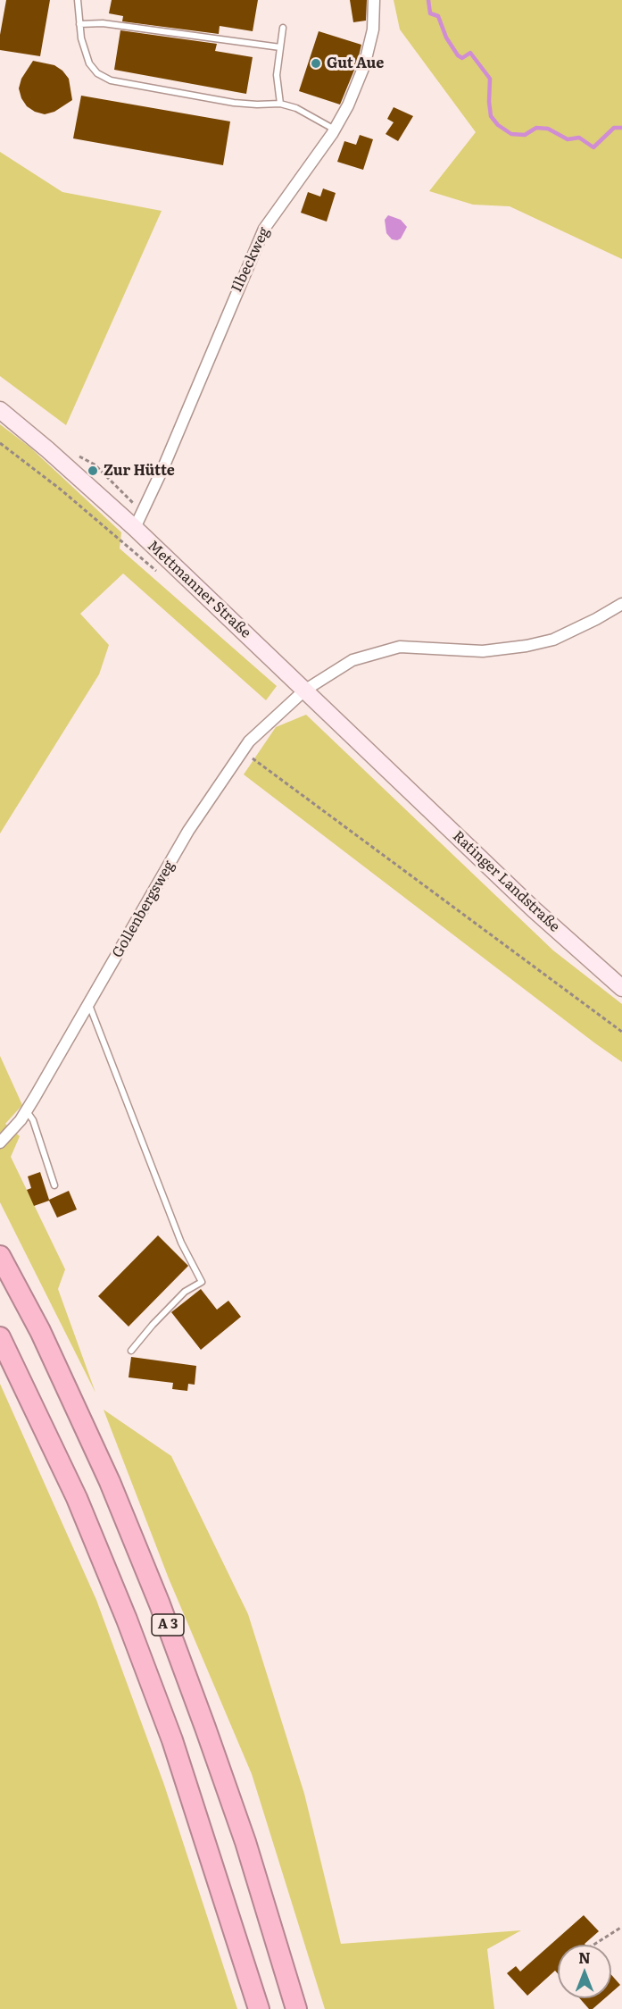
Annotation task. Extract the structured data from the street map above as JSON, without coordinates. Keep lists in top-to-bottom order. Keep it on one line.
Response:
{"streets":{"highway":["A 3"],"main road":["Mettmanner Straße","Ratinger Landstraße"],"street":["Ilbeckweg","Gollenbergsweg"]},"crossings":[["Ilbeckweg","Mettmanner Straße"],["Mettmanner Straße","Ratinger Landstraße"],["Mettmanner Straße","Gollenbergsweg"]],"places":["Gut Aue","Zur Hütte"],"north":"top"}
